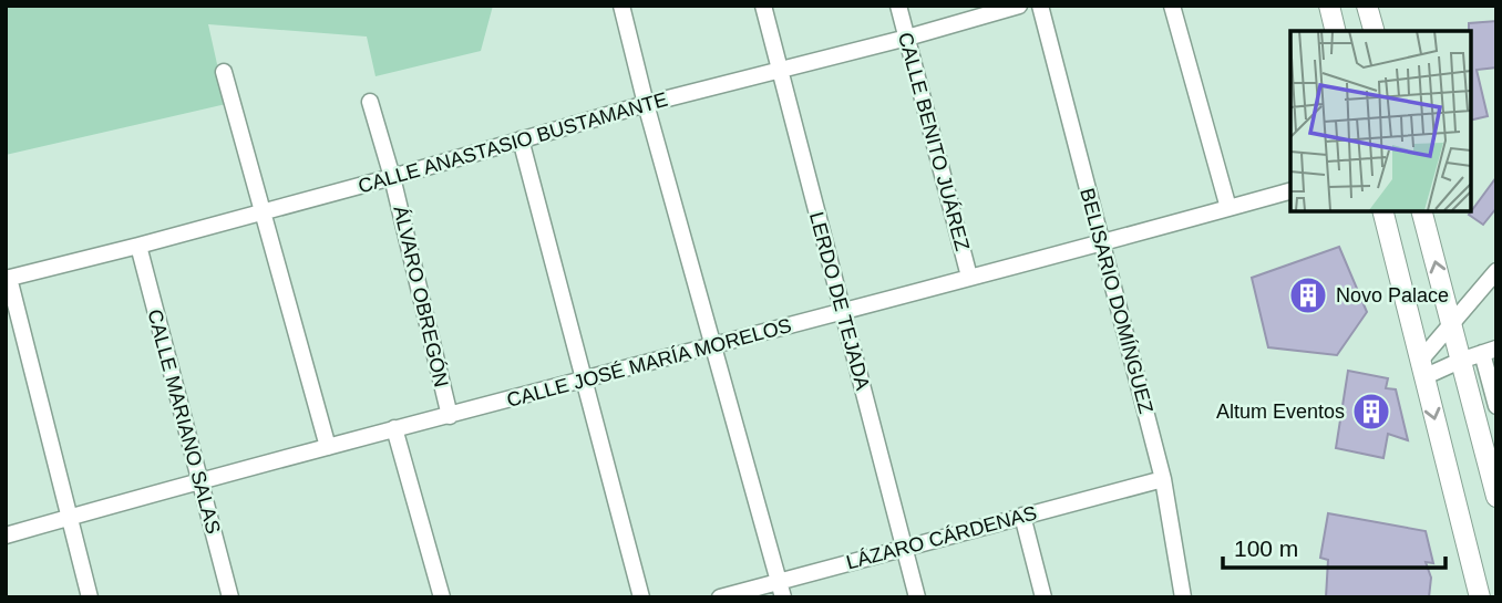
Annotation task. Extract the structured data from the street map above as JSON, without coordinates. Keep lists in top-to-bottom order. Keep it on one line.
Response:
{"streets":{"street":["CALLE BENITO JUÁREZ","CALLE ANASTASIO BUSTAMANTE","ÁLVARO OBREGÓN","LERDO DE TEJADA","BELISARIO DOMÍNGUEZ","CALLE JOSÉ MARÍA MORELOS","CALLE MARIANO SALAS","LÁZARO CÁRDENAS"]},"crossings":[["CALLE BENITO JUÁREZ","CALLE ANASTASIO BUSTAMANTE"],["CALLE BENITO JUÁREZ","CALLE JOSÉ MARÍA MORELOS"],["CALLE ANASTASIO BUSTAMANTE","ÁLVARO OBREGÓN"],["CALLE ANASTASIO BUSTAMANTE","LERDO DE TEJADA"],["CALLE ANASTASIO BUSTAMANTE","CALLE MARIANO SALAS"],["ÁLVARO OBREGÓN","CALLE JOSÉ MARÍA MORELOS"],["LERDO DE TEJADA","CALLE JOSÉ MARÍA MORELOS"],["LERDO DE TEJADA","LÁZARO CÁRDENAS"],["BELISARIO DOMÍNGUEZ","CALLE JOSÉ MARÍA MORELOS"],["BELISARIO DOMÍNGUEZ","LÁZARO CÁRDENAS"],["CALLE JOSÉ MARÍA MORELOS","CALLE MARIANO SALAS"]],"places":{"building":["Novo Palace","Altum Eventos"]},"scale_bar":"100 m"}
